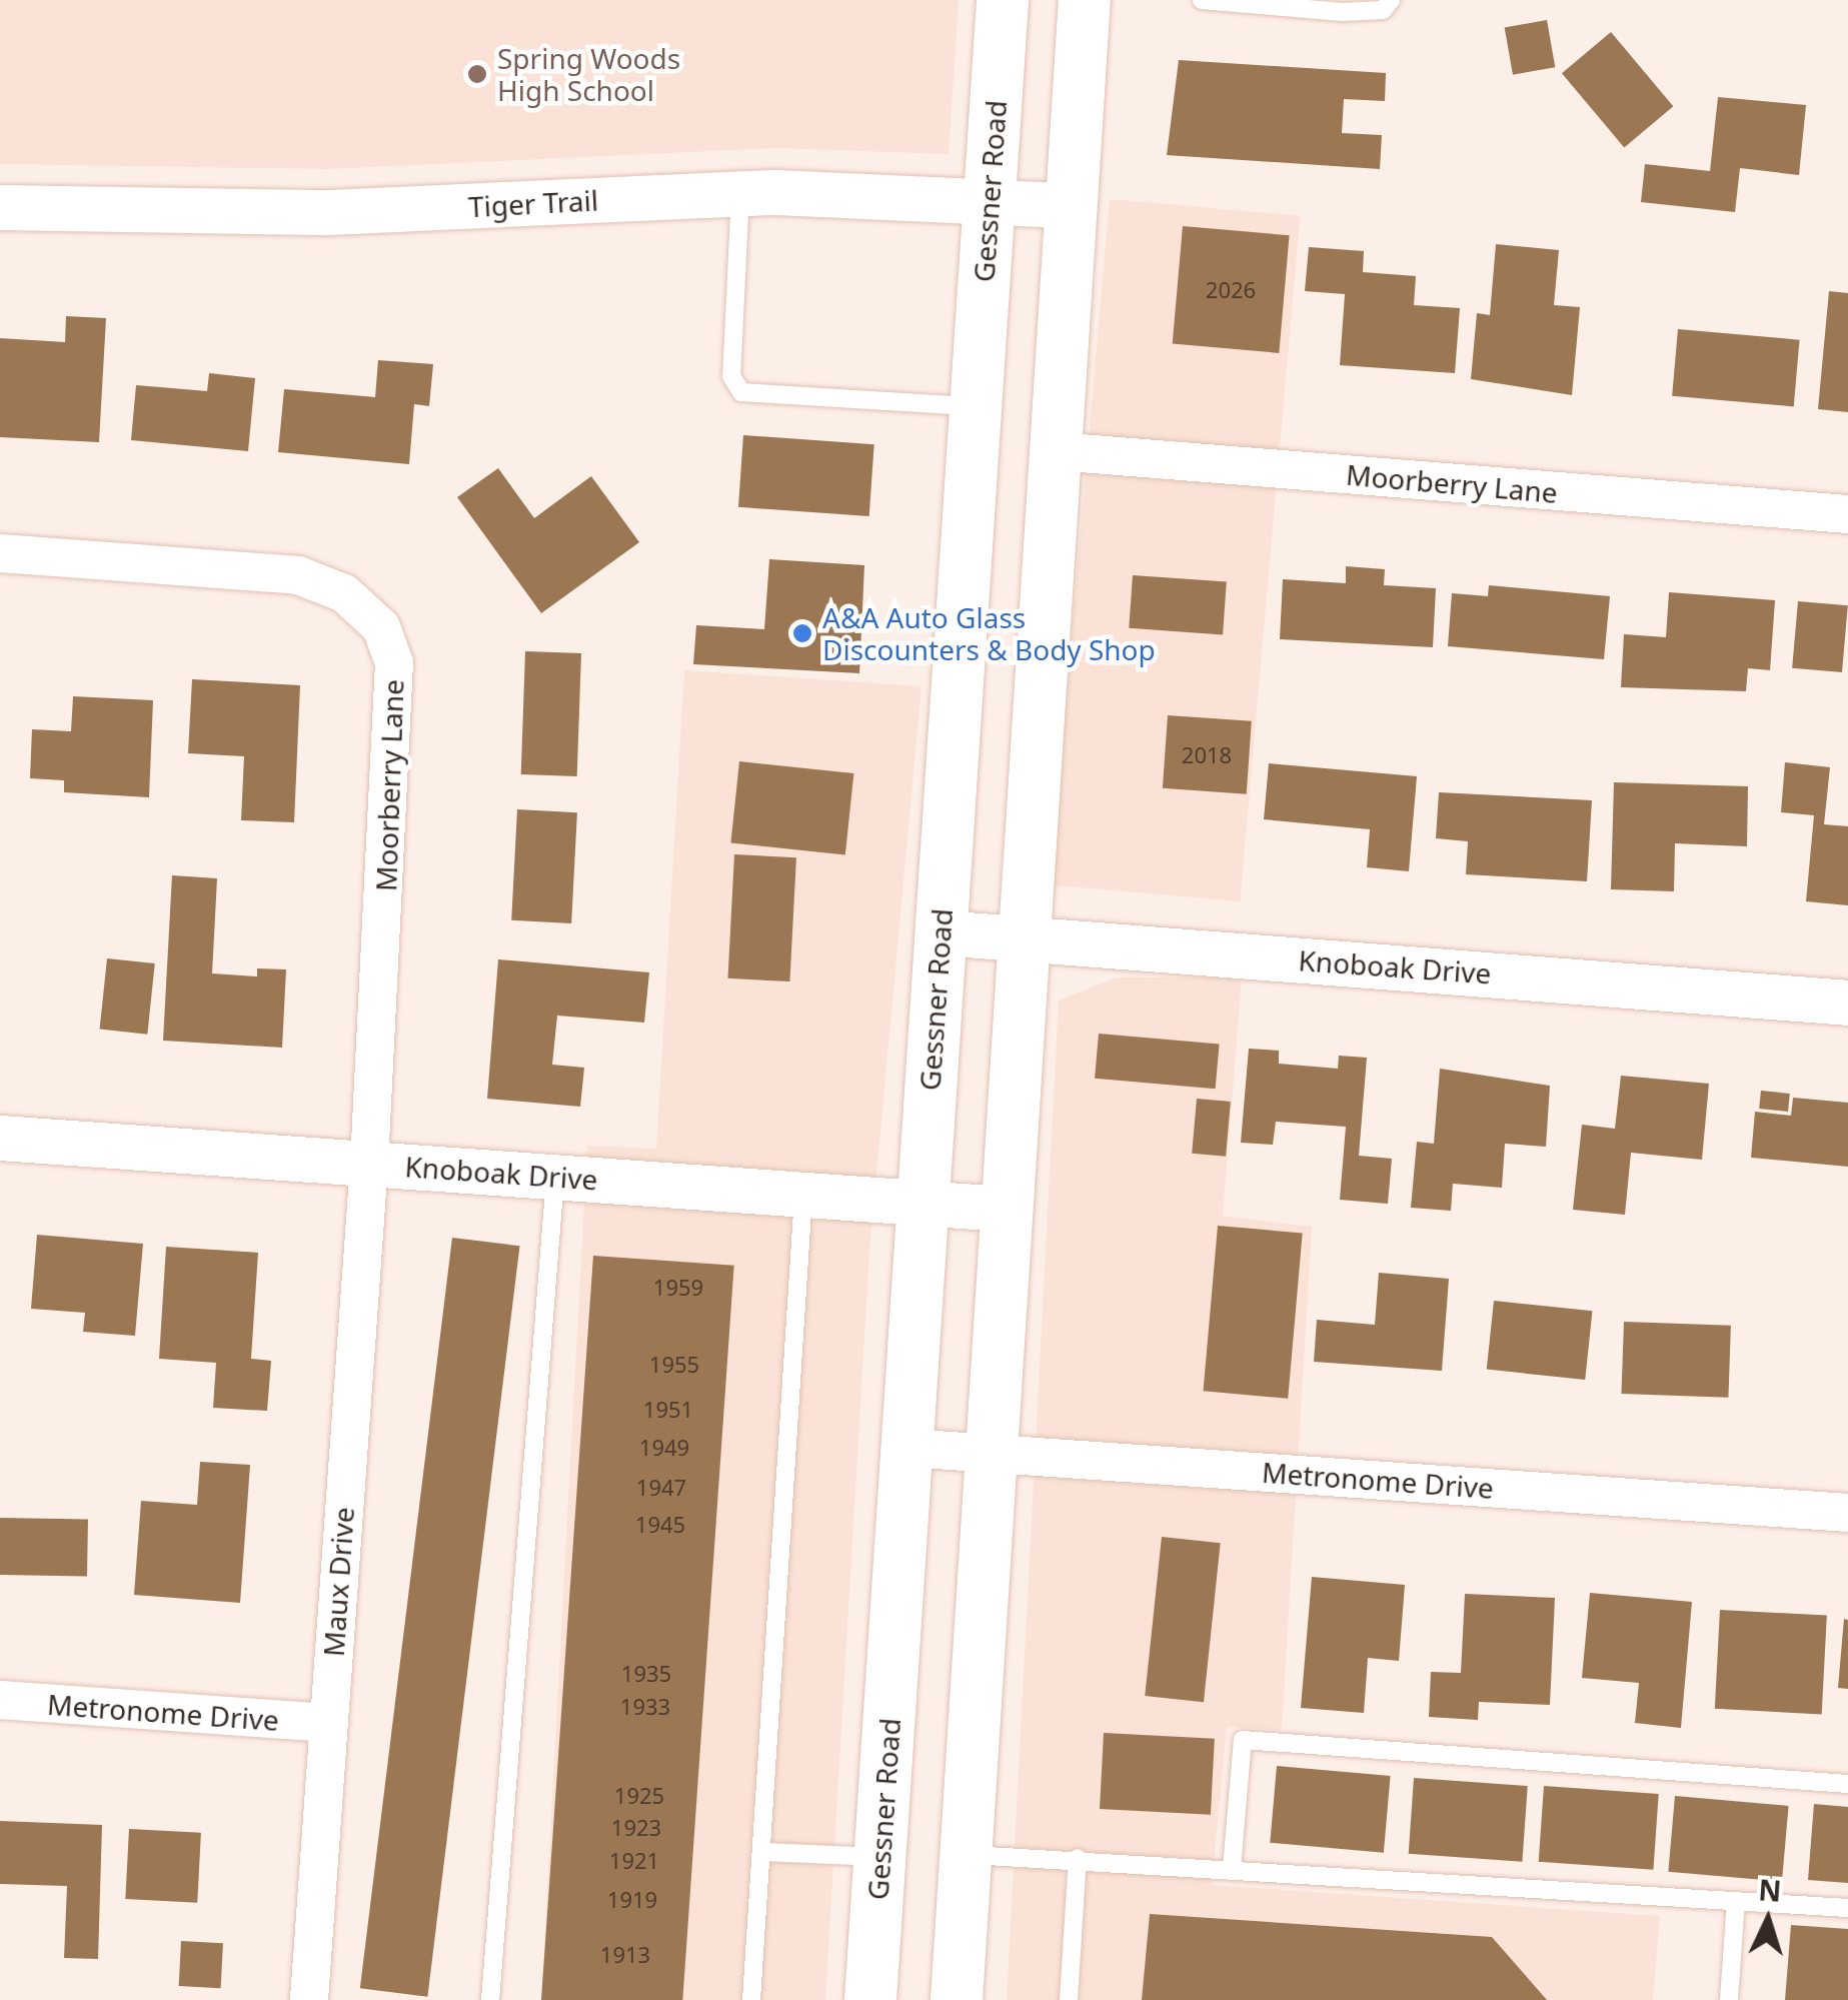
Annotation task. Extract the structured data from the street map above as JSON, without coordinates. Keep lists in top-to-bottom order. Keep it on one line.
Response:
{"streets":{"main road":["Gessner Road"],"street":["Tiger Trail","Moorberry Lane","Knoboak Drive","Metronome Drive","Maux Drive"]},"crossings":[["Gessner Road","Tiger Trail"],["Gessner Road","Knoboak Drive"],["Gessner Road","Metronome Drive"],["Moorberry Lane","Knoboak Drive"],["Moorberry Lane","Maux Drive"],["Knoboak Drive","Maux Drive"],["Metronome Drive","Maux Drive"]],"places":["Spring Woods High School","A&A Auto Glass Discounters & Body Shop"],"house_numbers":["2026","2018","1959","1955","1951","1949","1947","1945","1935","1933","1925","1923","1921","1919","1913"],"north":"top"}
